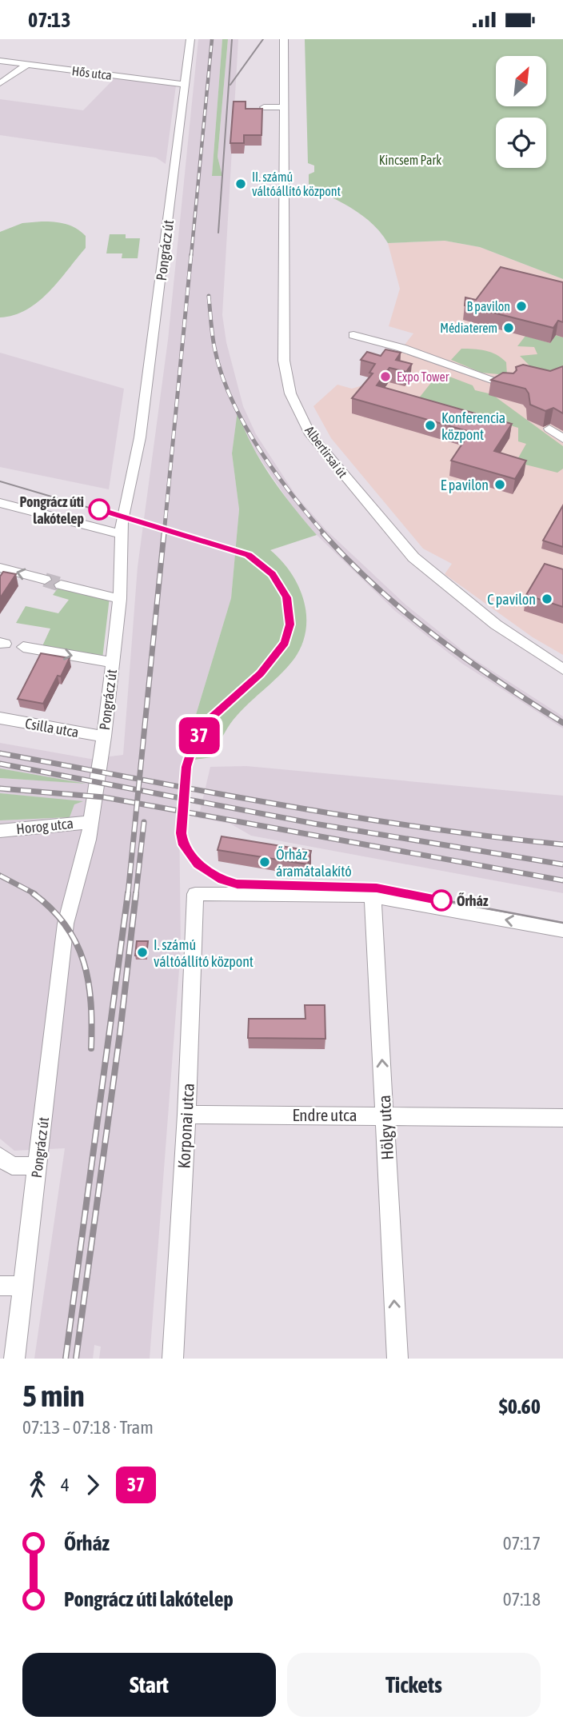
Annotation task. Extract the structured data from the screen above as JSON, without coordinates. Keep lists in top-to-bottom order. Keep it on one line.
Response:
{"streets":{"street":["Hős utca","Pongrácz út","Albertirsai út","Csilla utca","Horog utca","Endre utca","Korponai utca","Hölgy utca"]},"crossings":[["Hős utca","Pongrácz út"],["Pongrácz út","Csilla utca"],["Pongrácz út","Horog utca"],["Endre utca","Korponai utca"],["Endre utca","Hölgy utca"],["Korponai utca","Hölgy utca"]],"one_way":["Hölgy utca"],"parks":["Kincsem Park"],"places":["II. számú váltóállító központ","B pavilon","Médiaterem","Expo Tower","Konferencia központ","E pavilon","Pongrácz úti lakótelep","C pavilon","Őrház áramátalakító","Őrház","I. számú váltóállító központ"],"lines":["tram line 37"],"north":"top right","page":{"status":"07:13","on_map":"37","heading":["5 min","07:13 – 07:18 · Tram","$0.60"],"legs":["4","37"],"list":[{"name":"Őrház","value":"07:17"},{"name":"Pongrácz úti lakótelep","value":"07:18"}],"buttons":["Start","Tickets"]}}
